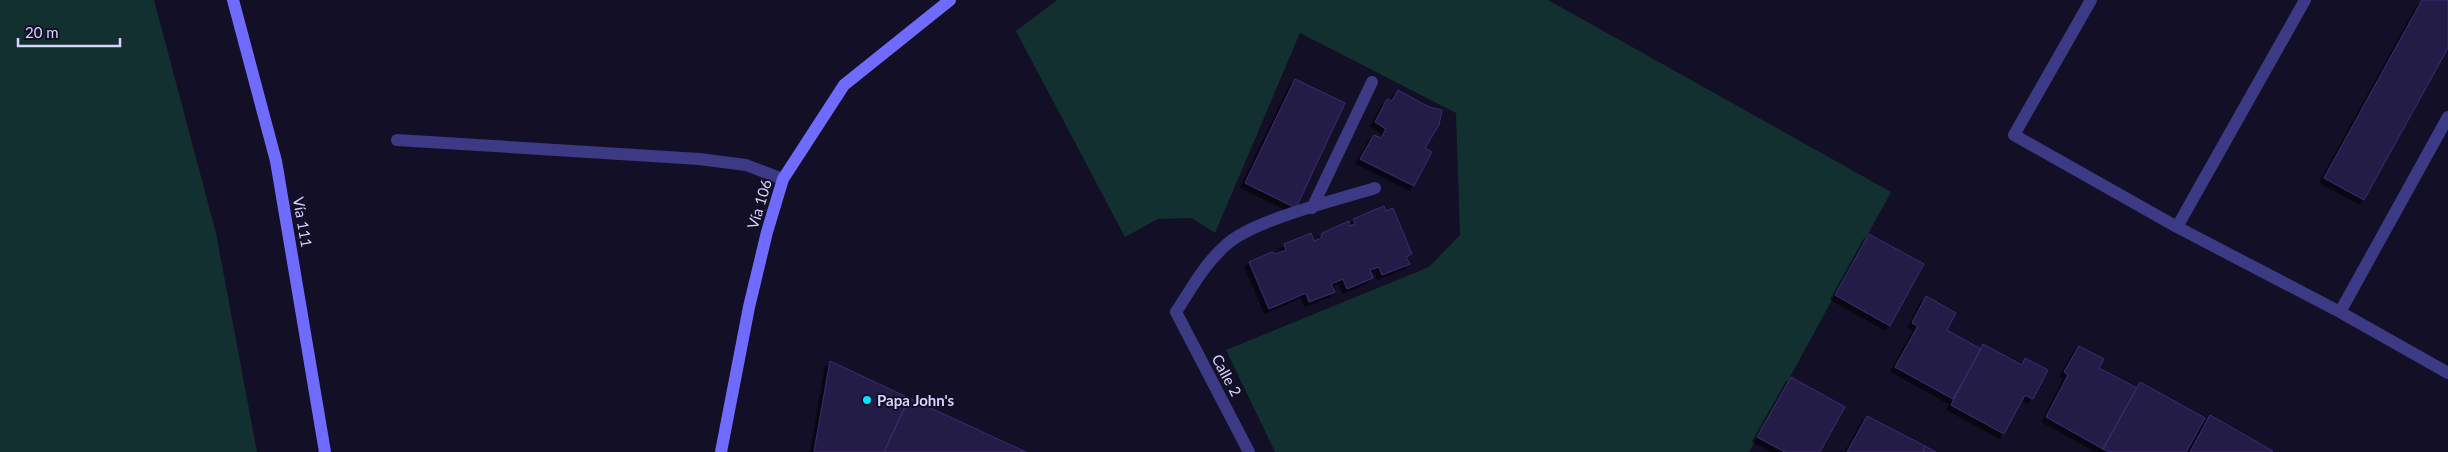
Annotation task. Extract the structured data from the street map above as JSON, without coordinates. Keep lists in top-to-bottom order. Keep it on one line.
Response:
{"streets":{"main road":["Vía 106","Vía 111"],"street":["Calle 2"]},"places":["Papa John's"],"scale_bar":"20 m"}
